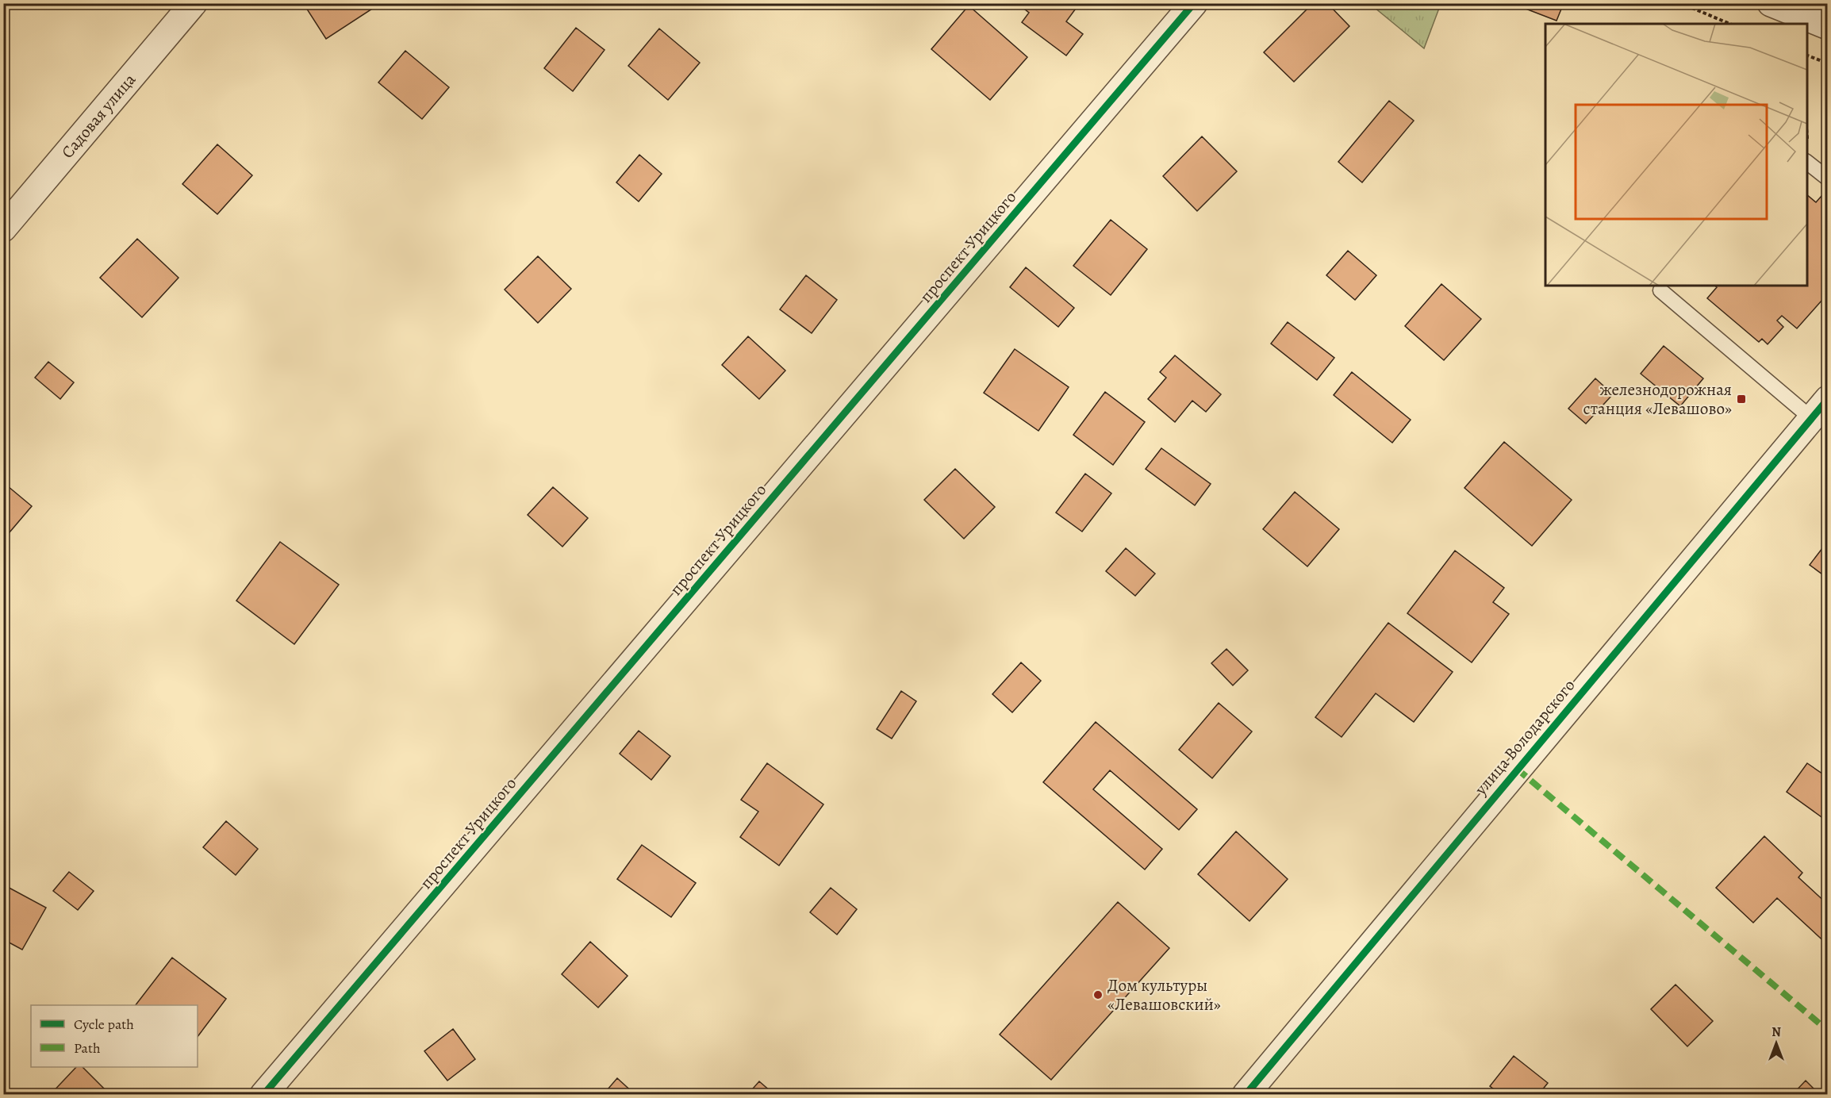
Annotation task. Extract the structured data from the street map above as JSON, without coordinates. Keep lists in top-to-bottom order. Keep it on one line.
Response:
{"streets":{"street":["Садовая улица","проспект Урицкого","улица Володарского"]},"places":{"transit":["железнодорожная станция «Левашово»"],"other":["Дом культуры «Левашовский»"]},"legend":["Cycle path","Path"],"north":"top"}
